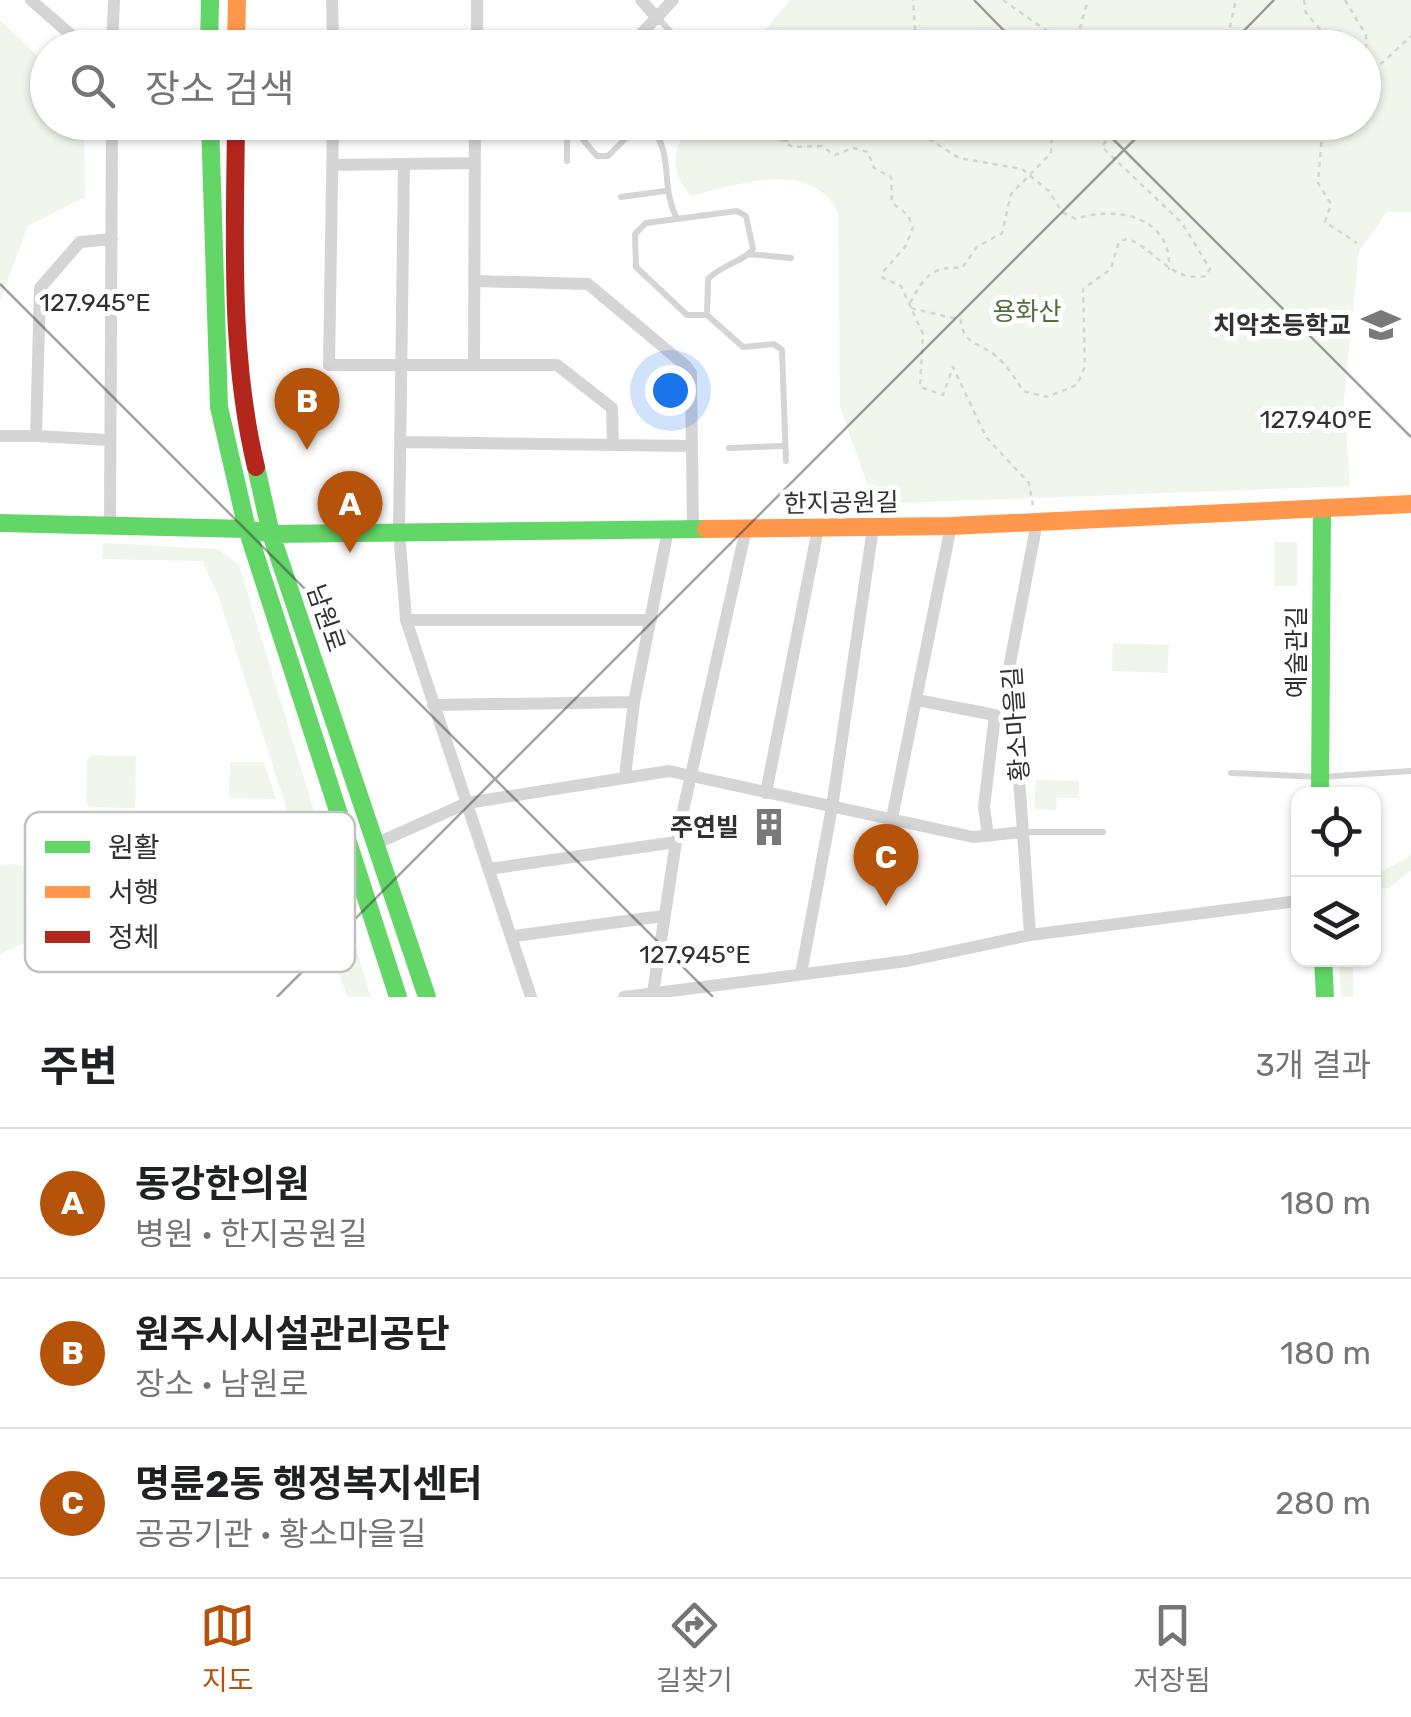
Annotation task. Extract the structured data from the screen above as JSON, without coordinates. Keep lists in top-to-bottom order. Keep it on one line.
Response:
{"streets":{"street":["한지공원길","남원로","예술관길","황소마을길"]},"crossings":[["한지공원길","남원로"],["한지공원길","예술관길"],["한지공원길","황소마을길"]],"parks":["용화산"],"places":{"school or university":["치악초등학교"],"building":["주연빌"]},"legend":["원활","서행","정체"],"page":{"search":"장소 검색","pins":["B","A","C"],"heading":["주변","3개 결과"],"list":[{"mark":"A","name":"동강한의원","note":"병원 · 한지공원길","value":"180 m"},{"mark":"B","name":"원주시시설관리공단","note":"장소 · 남원로","value":"180 m"},{"mark":"C","name":"명륜2동 행정복지센터","note":"공공기관 · 황소마을길","value":"280 m"}],"nav":["지도","길찾기","저장됨"]},"coordinates":["127.945°E","127.940°E"]}
